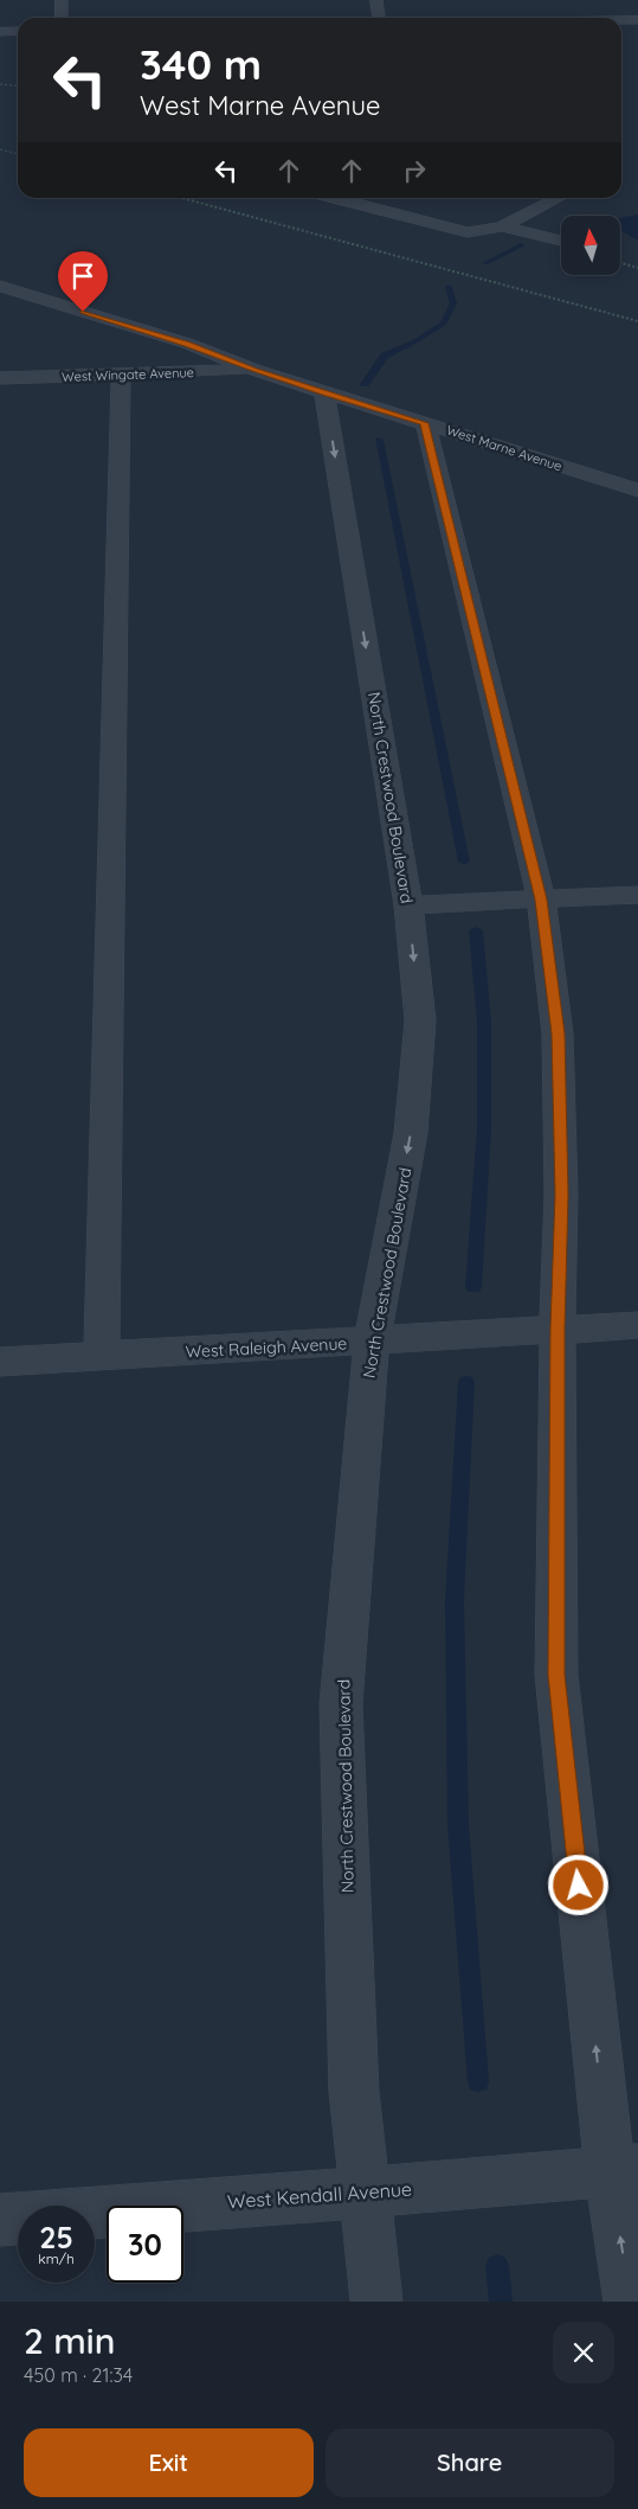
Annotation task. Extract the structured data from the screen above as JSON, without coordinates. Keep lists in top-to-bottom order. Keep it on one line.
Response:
{"streets":{"street":["West Wingate Avenue","West Marne Avenue","North Crestwood Boulevard","West Raleigh Avenue","West Kendall Avenue"]},"crossings":[["West Wingate Avenue","West Marne Avenue"],["West Marne Avenue","North Crestwood Boulevard"],["North Crestwood Boulevard","West Raleigh Avenue"],["North Crestwood Boulevard","West Kendall Avenue"]],"north":"top","page":{"turn":["340 m","West Marne Avenue"],"speed":"25 km/h","limit":"30","heading":["2 min","450 m · 21:34"],"buttons":["Exit","Share"]}}
